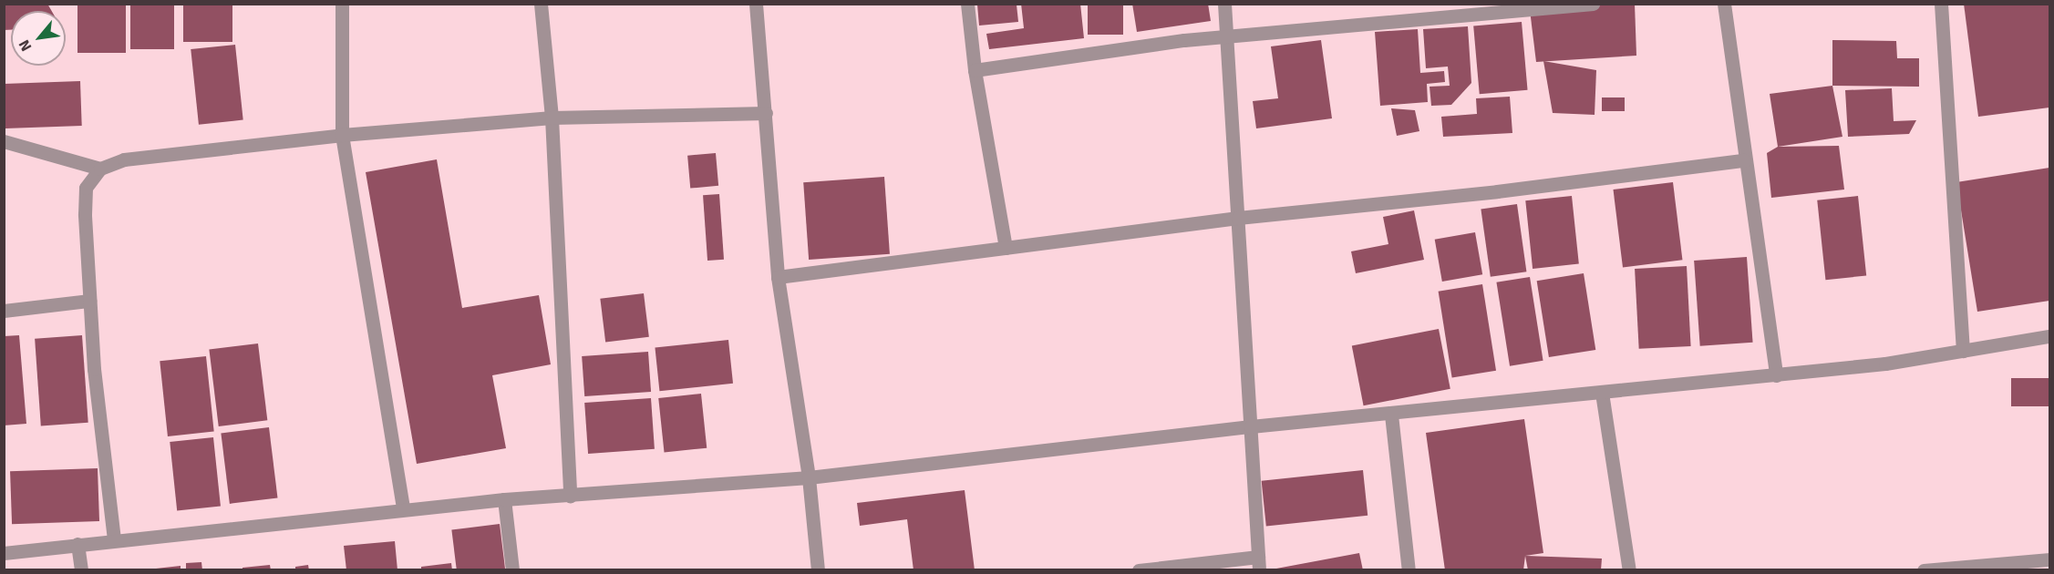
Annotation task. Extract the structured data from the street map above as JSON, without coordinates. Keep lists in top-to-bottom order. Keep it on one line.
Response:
{"north":"bottom left"}
